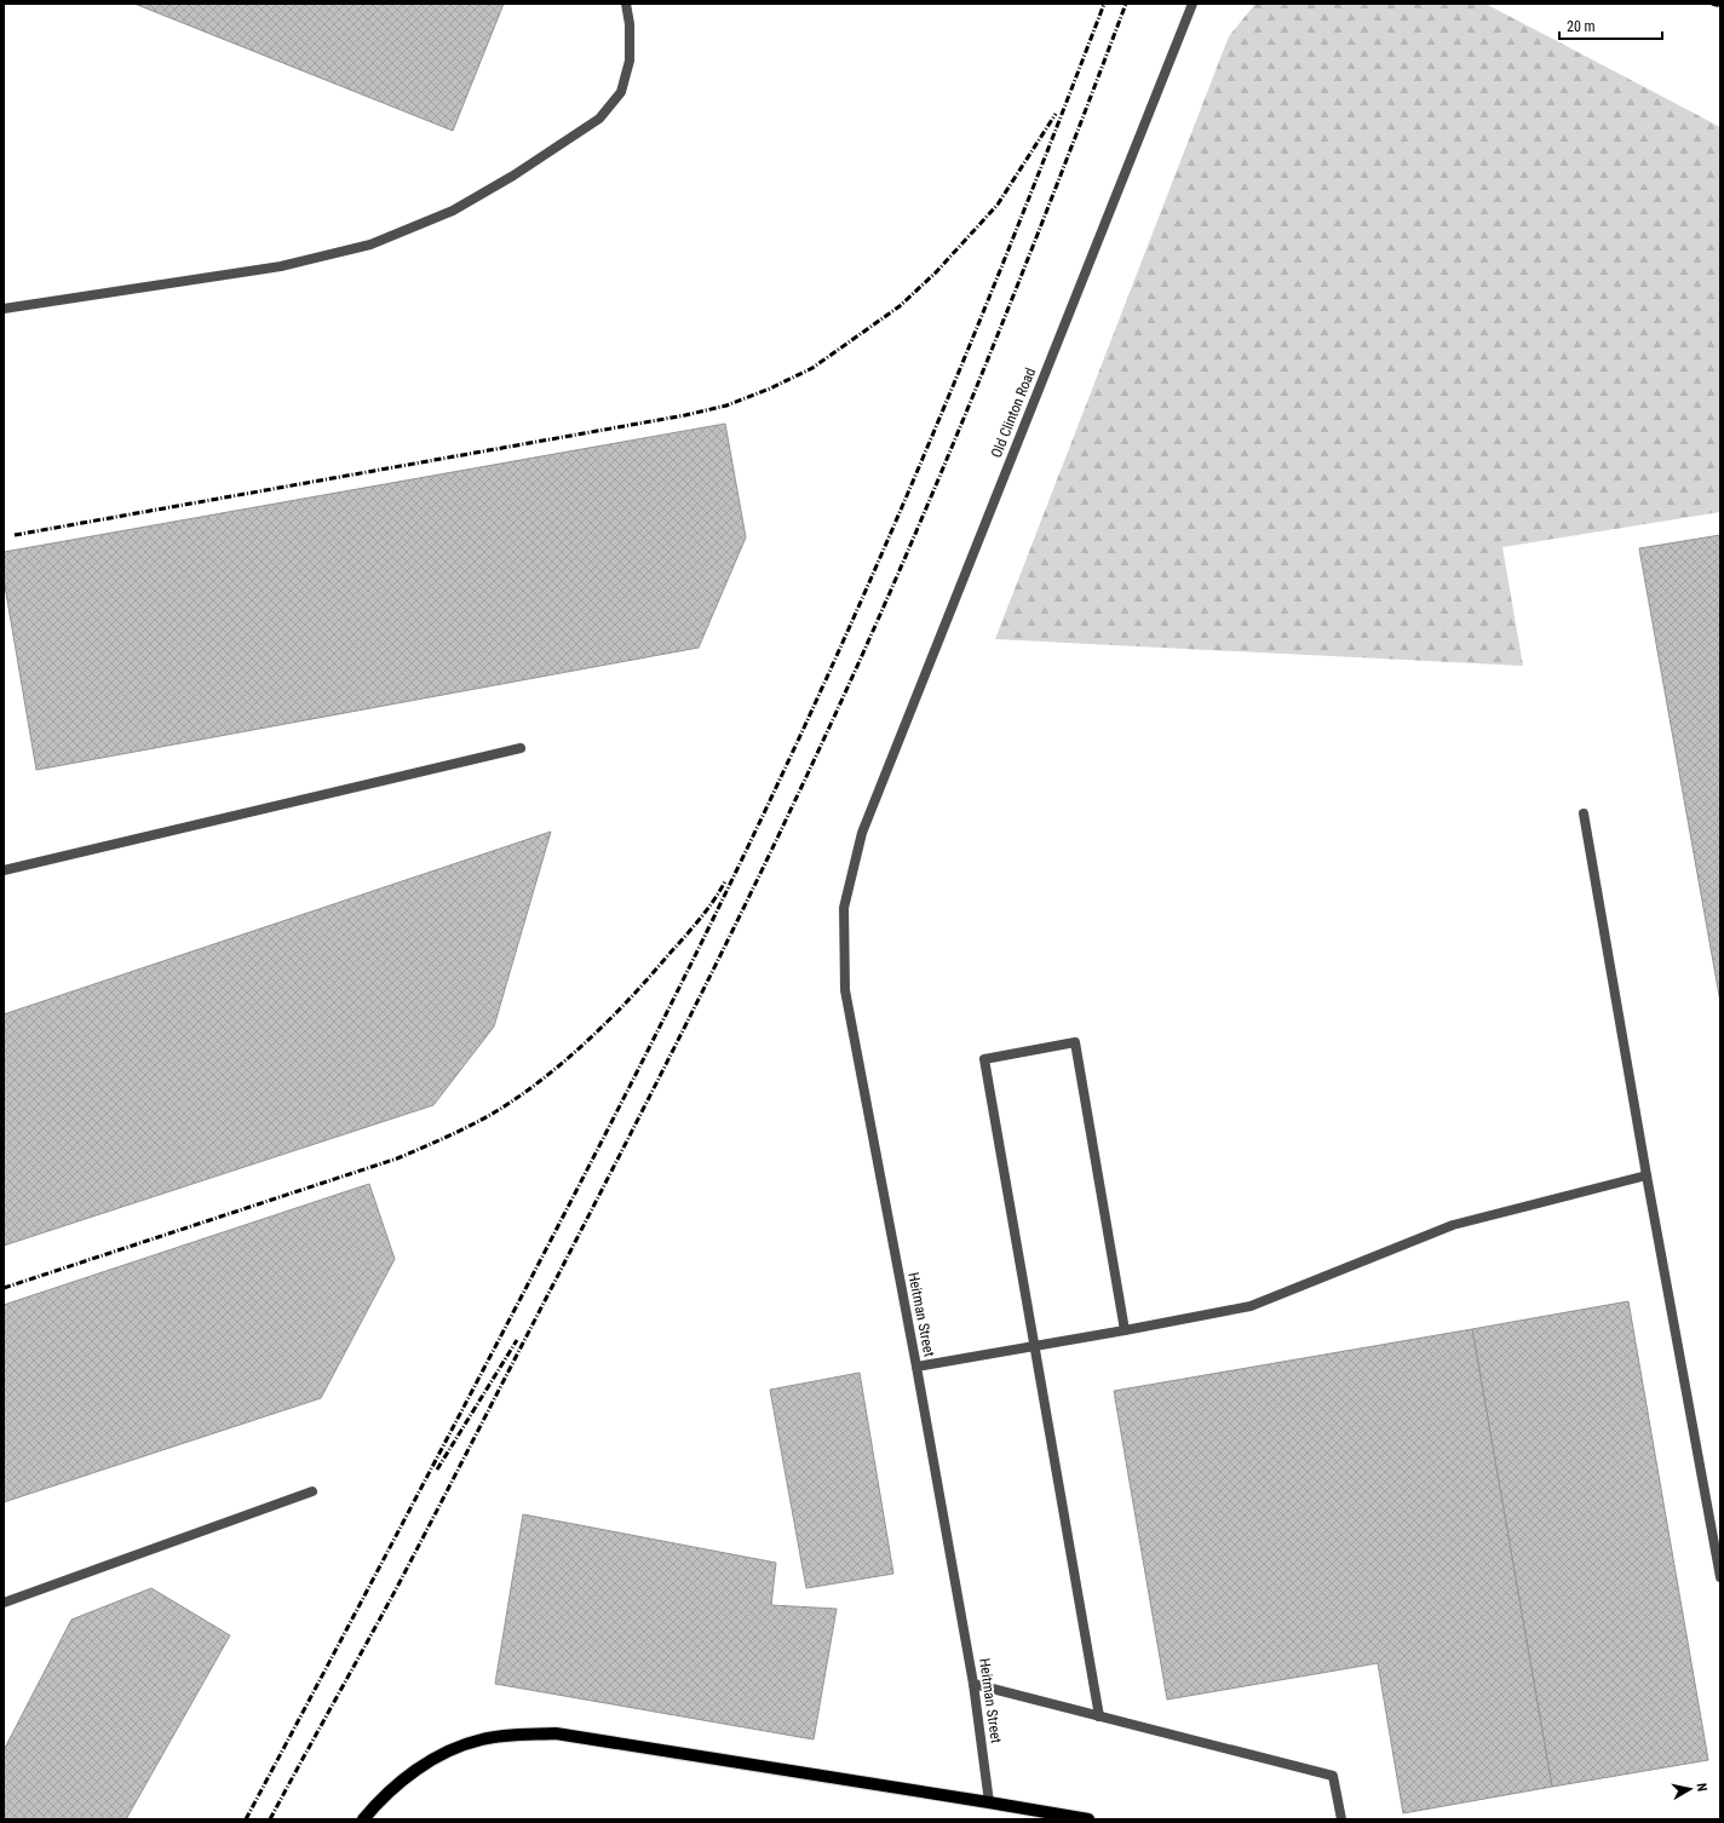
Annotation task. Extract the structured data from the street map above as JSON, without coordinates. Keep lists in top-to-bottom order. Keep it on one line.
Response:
{"streets":{"lane":["Old Clinton Road","Heitman Street"]},"crossings":[["Old Clinton Road","Heitman Street"]],"scale_bar":"20 m","north":"right"}
